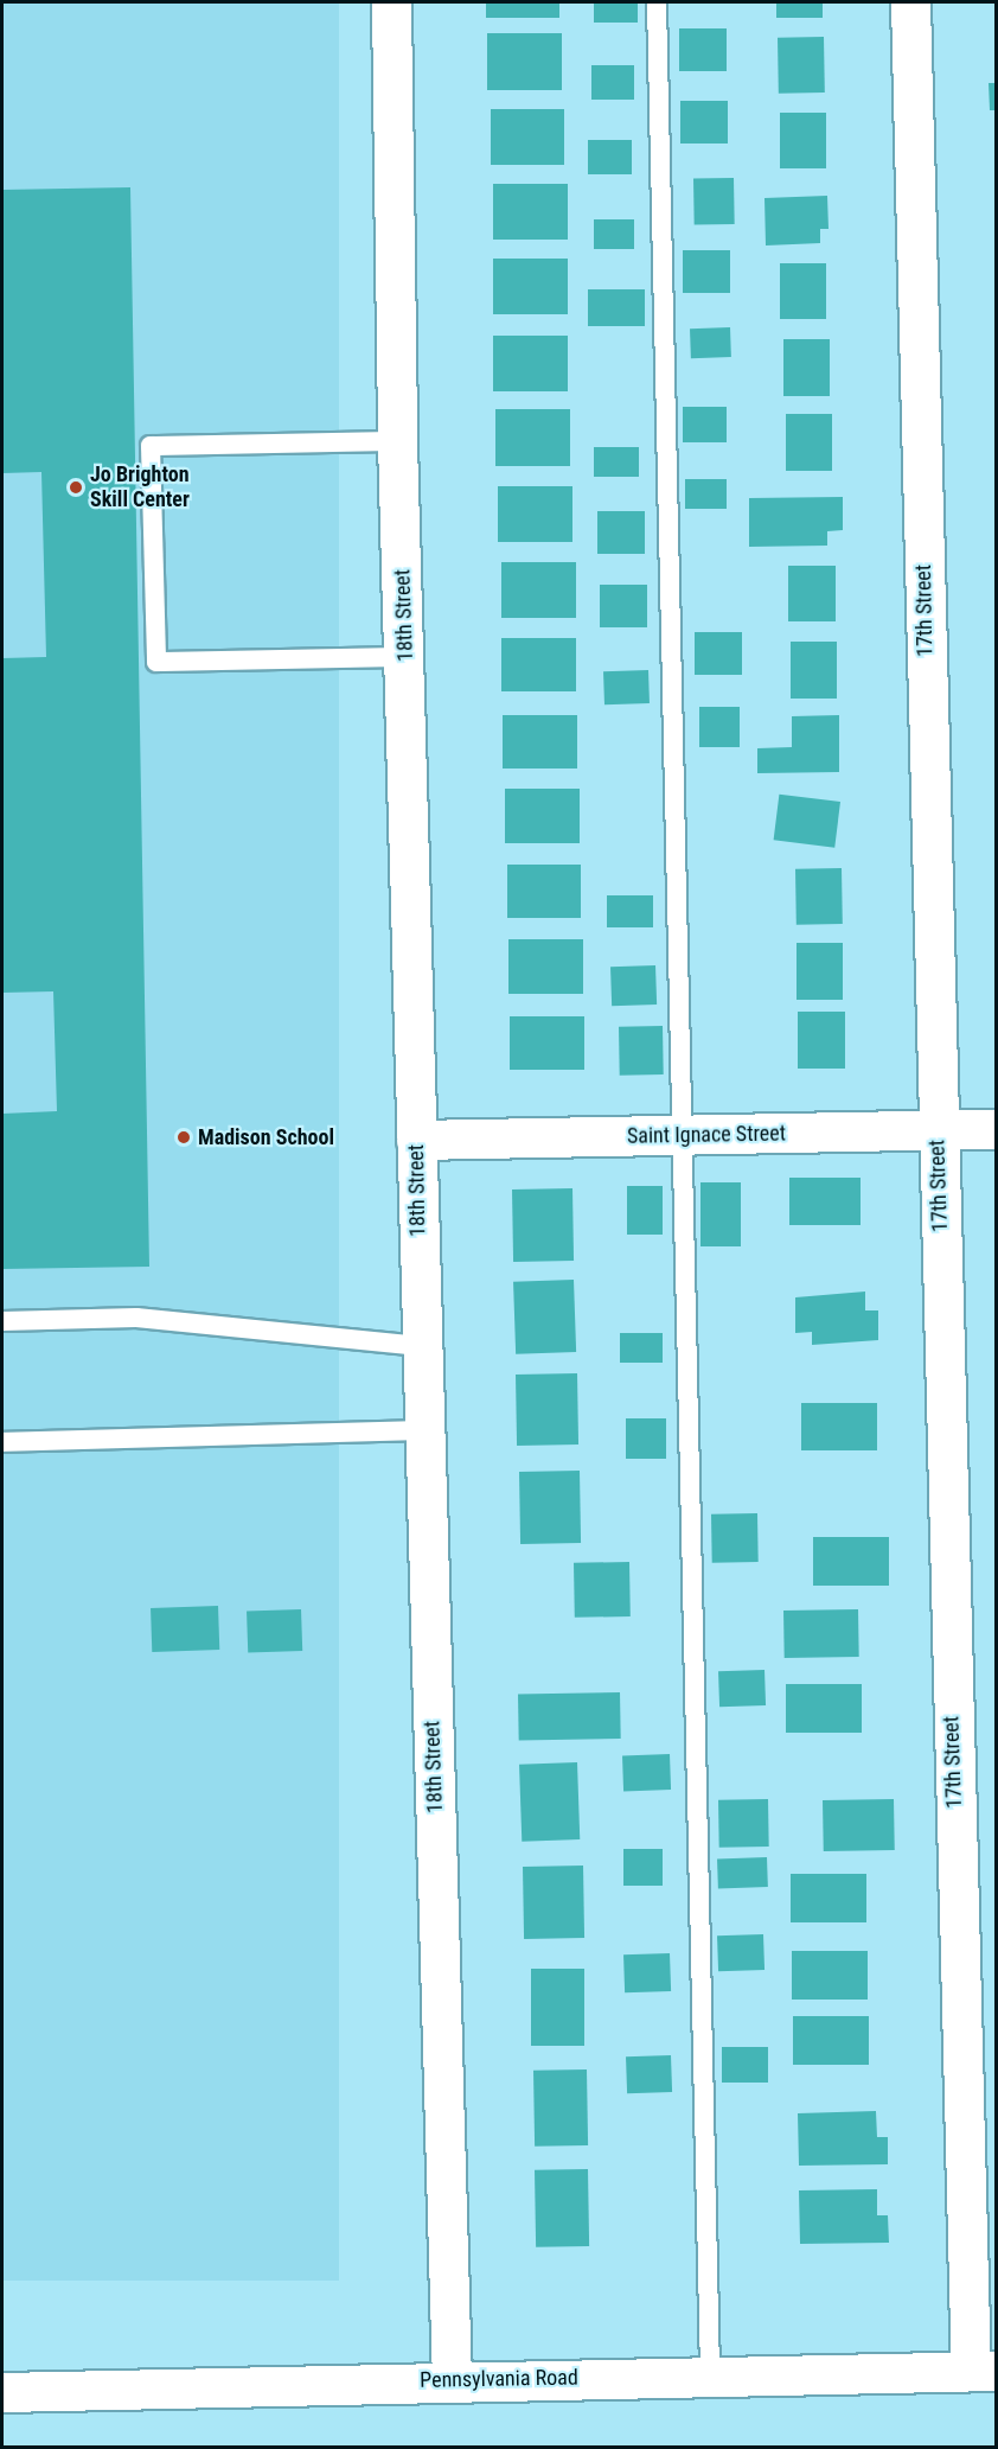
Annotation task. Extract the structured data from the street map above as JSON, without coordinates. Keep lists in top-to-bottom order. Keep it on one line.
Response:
{"streets":{"street":["17th Street","18th Street","Saint Ignace Street","Pennsylvania Road"]},"crossings":[["17th Street","Saint Ignace Street"],["17th Street","Pennsylvania Road"],["18th Street","Saint Ignace Street"],["18th Street","Pennsylvania Road"]],"places":["Jo Brighton Skill Center","Madison School"]}
